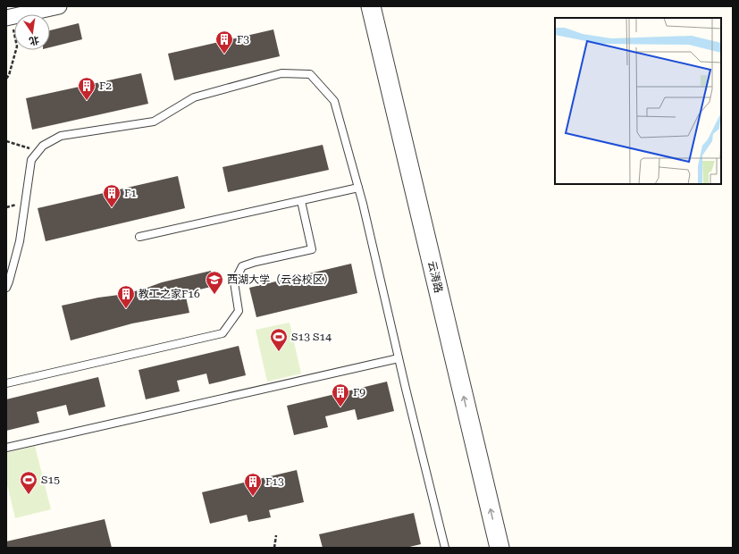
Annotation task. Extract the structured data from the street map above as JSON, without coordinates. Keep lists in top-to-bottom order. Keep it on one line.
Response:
{"streets":{"street":["云涛路"]},"places":{"building":["F3","F2","F1","教工之家F16","F9","F13"],"school or university":["西湖大学（云谷校区）"],"sports":["S13 S14","S15"]},"north":"bottom"}
